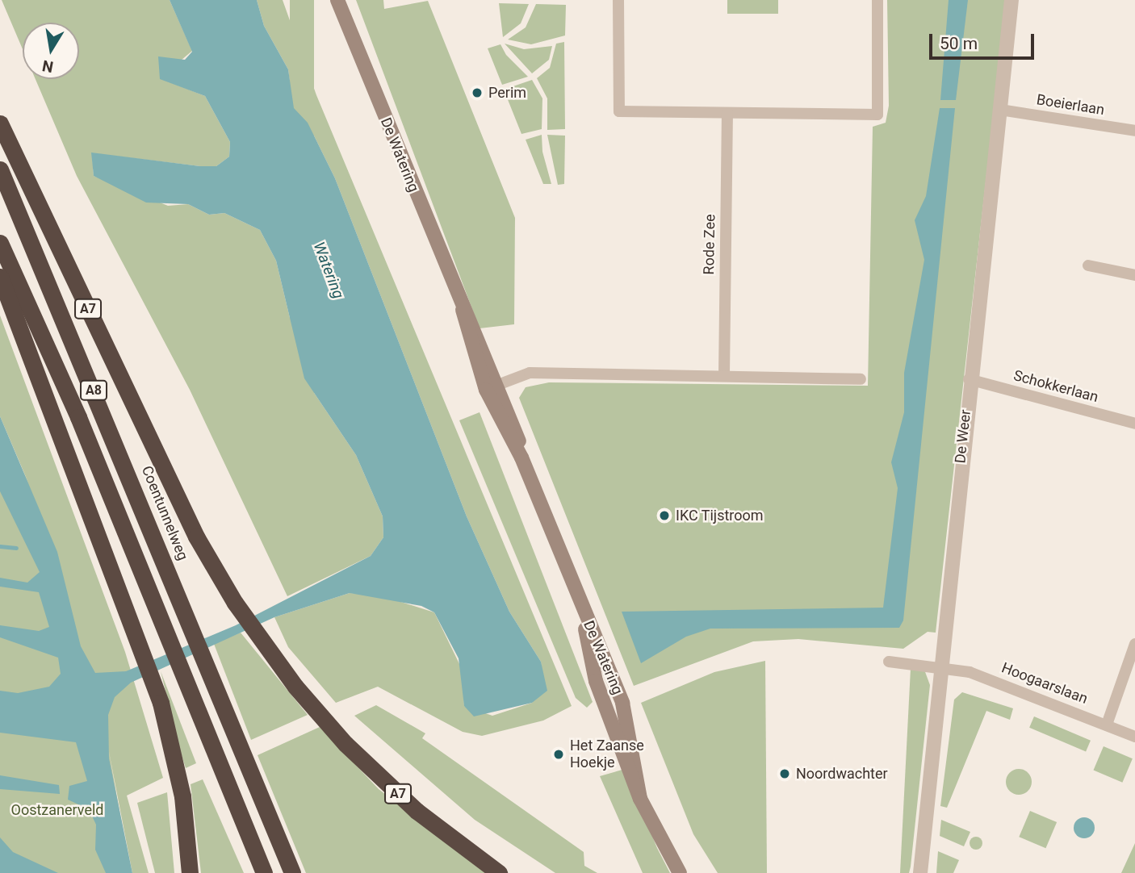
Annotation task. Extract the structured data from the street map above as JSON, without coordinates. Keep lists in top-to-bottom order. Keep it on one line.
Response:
{"streets":{"highway":["A7","A8","Coentunnelweg"],"main road":["De Watering"],"street":["Boeierlaan","Rode Zee","Schokkerlaan","De Weer","Hoogaarslaan"]},"crossings":[["Boeierlaan","De Weer"],["Schokkerlaan","De Weer"],["De Weer","Hoogaarslaan"]],"water":["Watering"],"parks":["Oostzanerveld"],"places":["Perim","IKC Tijstroom","Het Zaanse Hoekje","Noordwachter"],"scale_bar":"50 m","north":"bottom"}
